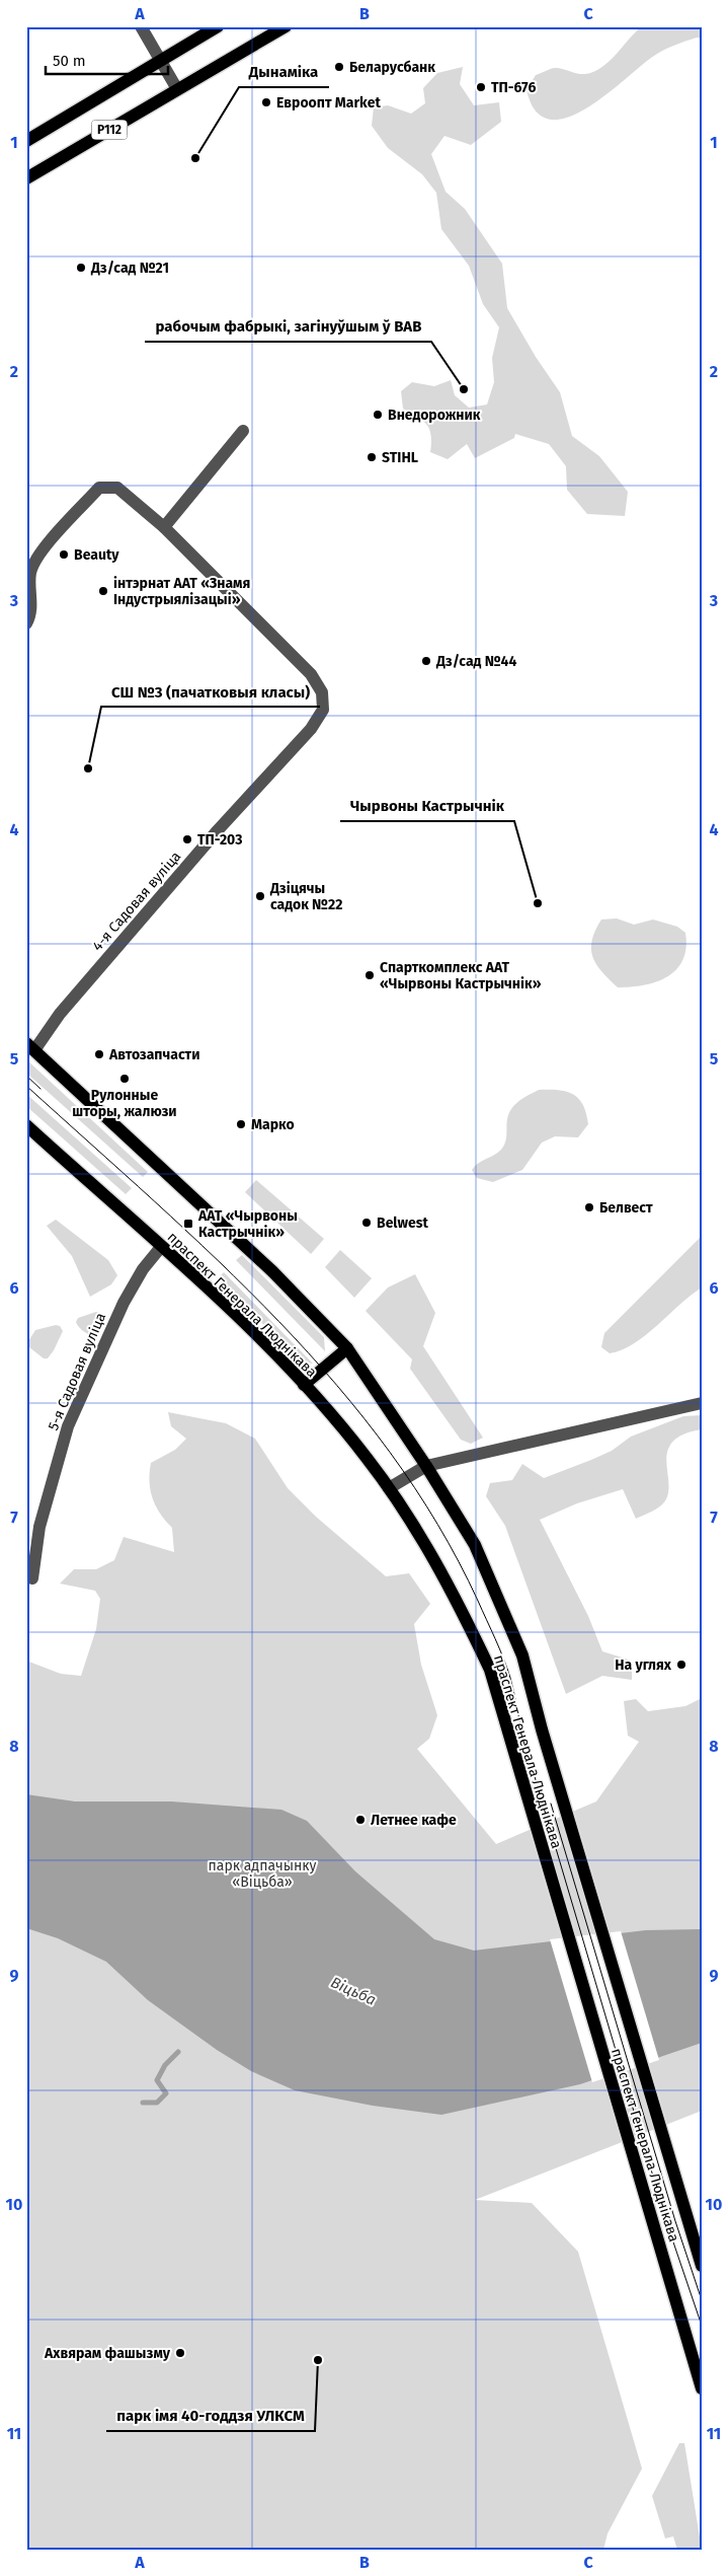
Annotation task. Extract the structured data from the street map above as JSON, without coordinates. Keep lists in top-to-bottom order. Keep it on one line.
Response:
{"streets":{"main road":["Р112","праспект Генерала Люднікава"],"street":["4-я Садовая вуліца","5-я Садовая вуліца"]},"crossings":[["4-я Садовая вуліца","праспект Генерала Люднікава"],["праспект Генерала Люднікава","5-я Садовая вуліца"]],"water":["Віцьба"],"parks":["парк адпачынку «Віцьба»"],"places":{"other":["Беларусбанк","ТП-676","Евроопт Market","Дынаміка","Дз/сад №21","рабочым фабрыкі, загінуўшым ў ВАВ","Внедорожник","STIHL","Beauty","інтэрнат ААТ «Знамя Індустрыялізацыі»","Дз/сад №44","СШ №3 (пачатковыя класы)","ТП-203","Дзіцячы садок №22","Чырвоны Кастрычнік","Спарткомплекс ААТ «Чырвоны Кастрычнік»","Автозапчасти","Рулонные шторы, жалюзи","Марко","Белвест","Belwest","На углях","Летнее кафе","Ахвярам фашызму","парк імя 40-годдзя УЛКСМ"],"transit":["ААТ «Чырвоны Кастрычнік»"]},"scale_bar":"50 m","grid":{"columns":["A","B","C"],"rows":["1","2","3","4","5","6","7","8","9","10","11"]}}
